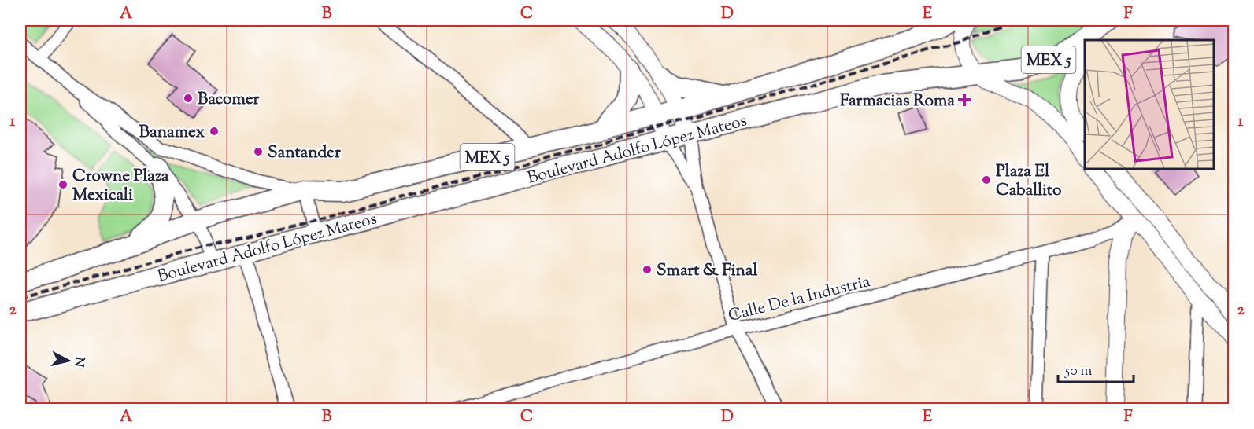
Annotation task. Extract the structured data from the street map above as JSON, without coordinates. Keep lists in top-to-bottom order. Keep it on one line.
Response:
{"streets":{"main road":["MEX 5","Boulevard Adolfo López Mateos"],"street":["Calle De la Industria"]},"places":{"other":["Bacomer","Banamex","Santander","Plaza El Caballito","Crowne Plaza Mexicali","Smart & Final"],"health":["Farmacias Roma"]},"scale_bar":"50 m","north":"right","grid":{"columns":["A","B","C","D","E","F"],"rows":["1","2"]}}
